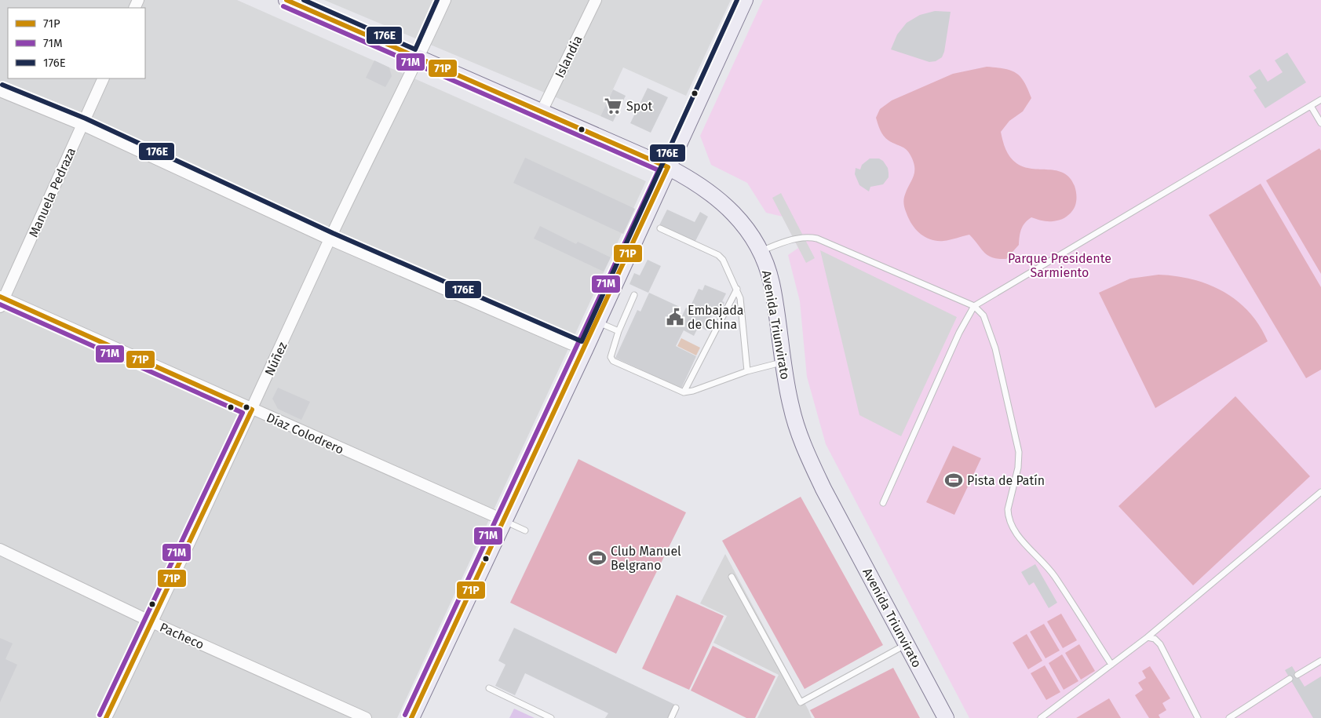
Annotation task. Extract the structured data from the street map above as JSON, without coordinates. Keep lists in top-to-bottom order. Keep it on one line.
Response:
{"streets":{"main road":["Avenida Triunvirato"],"street":["Islandia","Manuela Pedraza","Núñez","Díaz Colodrero","Pacheco"]},"crossings":[["Islandia","Avenida Triunvirato"],["Manuela Pedraza","Díaz Colodrero"],["Avenida Triunvirato","Núñez"],["Núñez","Díaz Colodrero"],["Núñez","Pacheco"]],"parks":["Parque Presidente Sarmiento"],"places":{"supermarket":["Spot"],"public building":["Embajada de China"],"sports":["Pista de Patín","Club Manuel Belgrano"]},"lines":["transit line 71P","transit line 176E","transit line 71M"],"legend":["71P","71M","176E"]}
